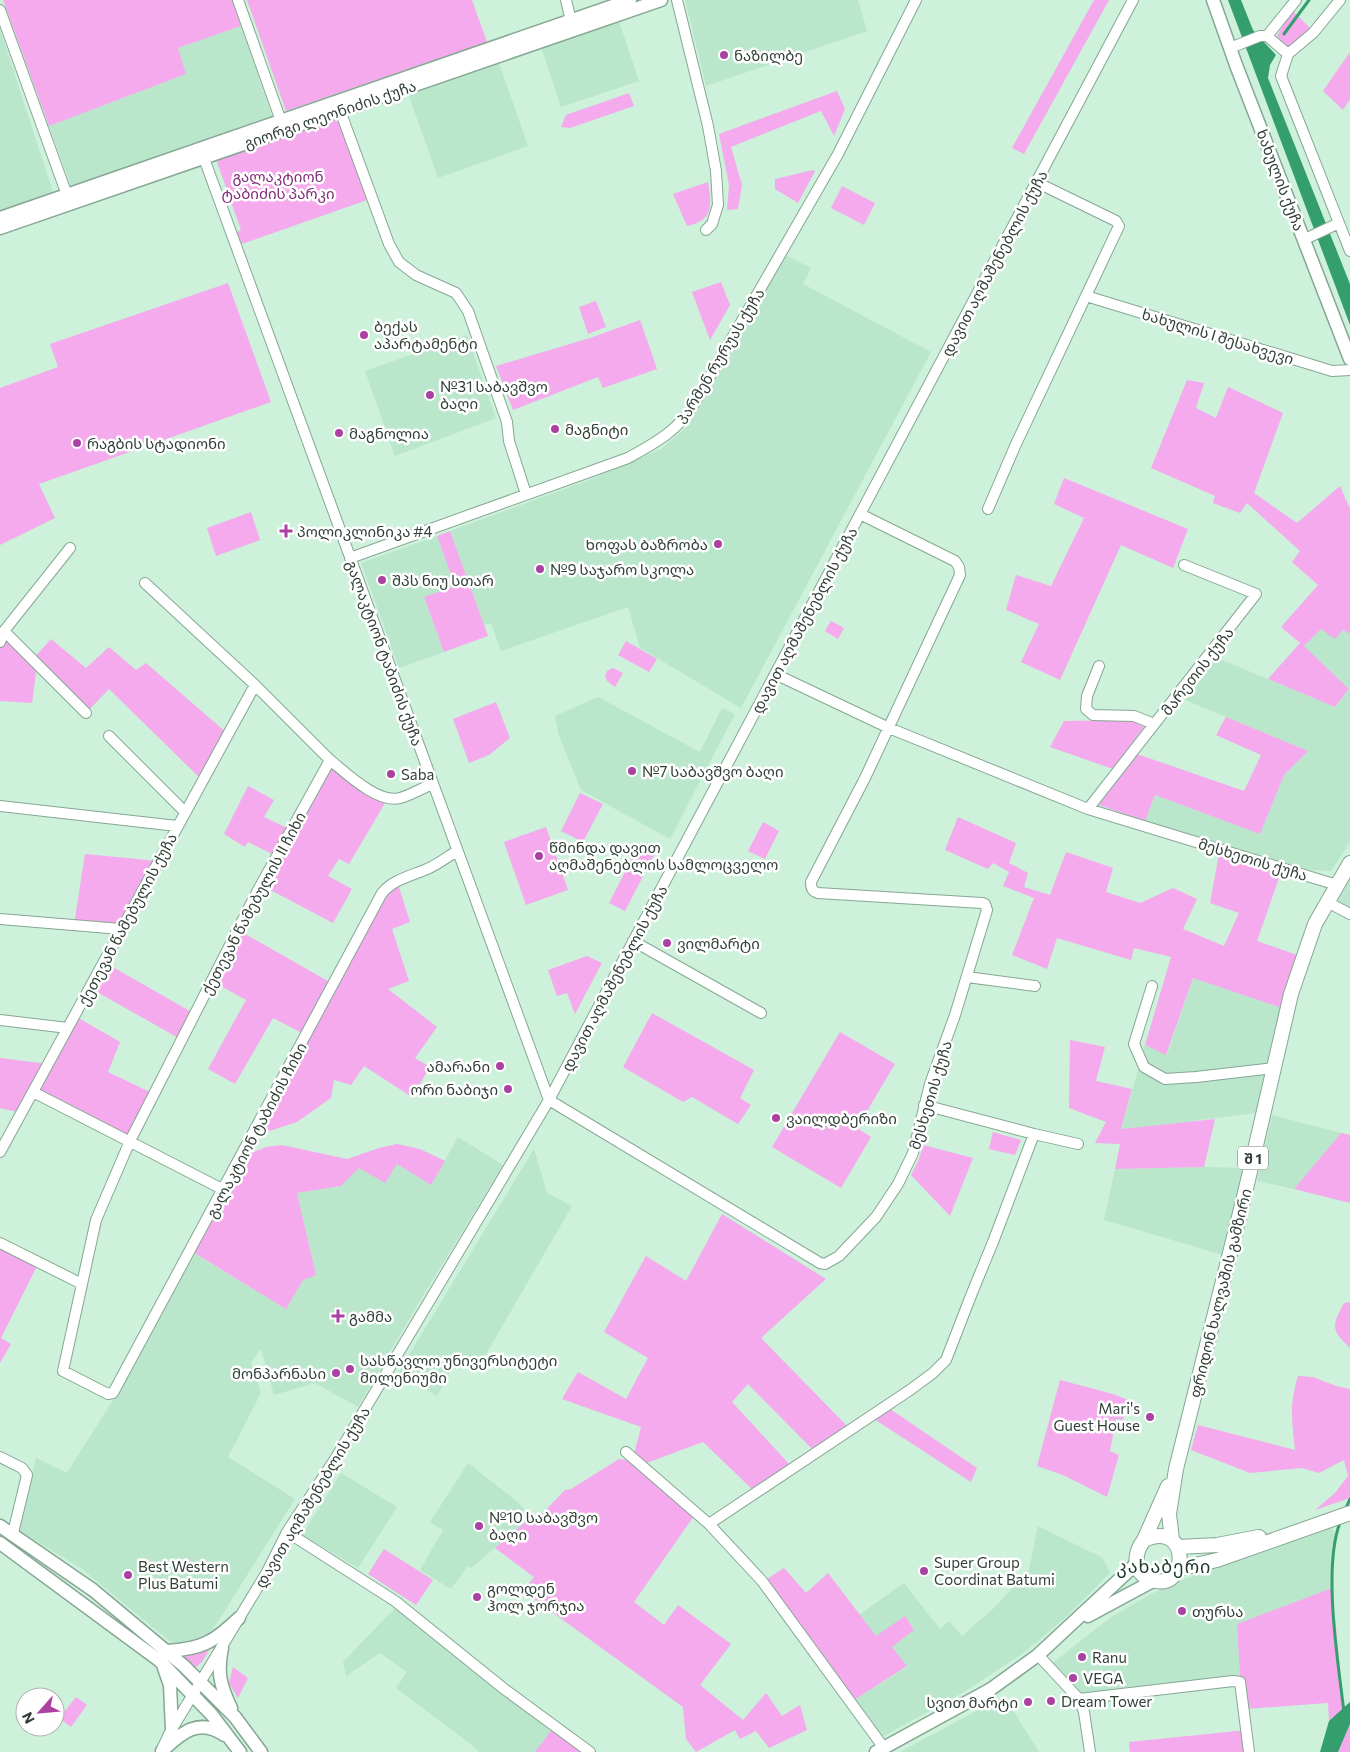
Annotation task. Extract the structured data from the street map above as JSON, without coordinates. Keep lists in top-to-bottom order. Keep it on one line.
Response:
{"streets":{"highway":["შ 1","ფრიდონ ხალვაშის გამზირი"],"main road":["გიორგი ლეონიძის ქუჩა","ხახულის ქუჩა"],"street":["დავით აღმაშენებლის ქუჩა","ხახულის I შესახვევი","პარმენ რურუას ქუჩა","გალაკტიონ ტაბიძის ქუჩა","მარეთის ქუჩა","მესხეთის ქუჩა","ქეთევან წამებულის II ჩიხი","ქეთევან წამებულის ქუჩა","გალაკტიონ ტაბიძის ჩიხი"]},"crossings":[["გიორგი ლეონიძის ქუჩა","გალაკტიონ ტაბიძის ქუჩა"],["დავით აღმაშენებლის ქუჩა","გალაკტიონ ტაბიძის ქუჩა"],["დავით აღმაშენებლის ქუჩა","მესხეთის ქუჩა"],["პარმენ რურუას ქუჩა","გალაკტიონ ტაბიძის ქუჩა"],["გალაკტიონ ტაბიძის ქუჩა","მესხეთის ქუჩა"],["გალაკტიონ ტაბიძის ქუჩა","გალაკტიონ ტაბიძის ჩიხი"],["მარეთის ქუჩა","მესხეთის ქუჩა"],["მესხეთის ქუჩა","ფრიდონ ხალვაშის გამზირი"],["ქეთევან წამებულის II ჩიხი","გალაკტიონ ტაბიძის ჩიხი"],["შ 1","ფრიდონ ხალვაშის გამზირი"]],"districts":["კახაბერი"],"parks":["გალაკტიონ ტაბიძის პარკი"],"places":{"other":["ნაზილბე","ბექას აპარტამენტი","№31 საბავშვო ბაღი","მაგნიტი","მაგნოლია","რაგბის სტადიონი","Ხოფას Ბაზრობა","№9 საჯარო სკოლა","შპს ნიუ სთარ","№7 საბავშვო ბაღი","Saba","წმინდა დავით აღმაშენებლის სამლოცველო","ვილმარტი","ამარანი","ორი ნაბიჯი","ვაილდბერიზი","სასწავლო უნივერსიტეტი მილენიუმი","მონპარნასი","Mari's Guest House","№10 საბავშვო ბაღი","Super Group Coordinat Batumi","Best Western Plus Batumi","გოლდენ ჰოლ ჯორჯია","თურსა","Ranu","VEGA","Dream Tower","სვით მარტი"],"health":["პოლიკლინიკა #4","გამმა"]},"north":"bottom left"}
